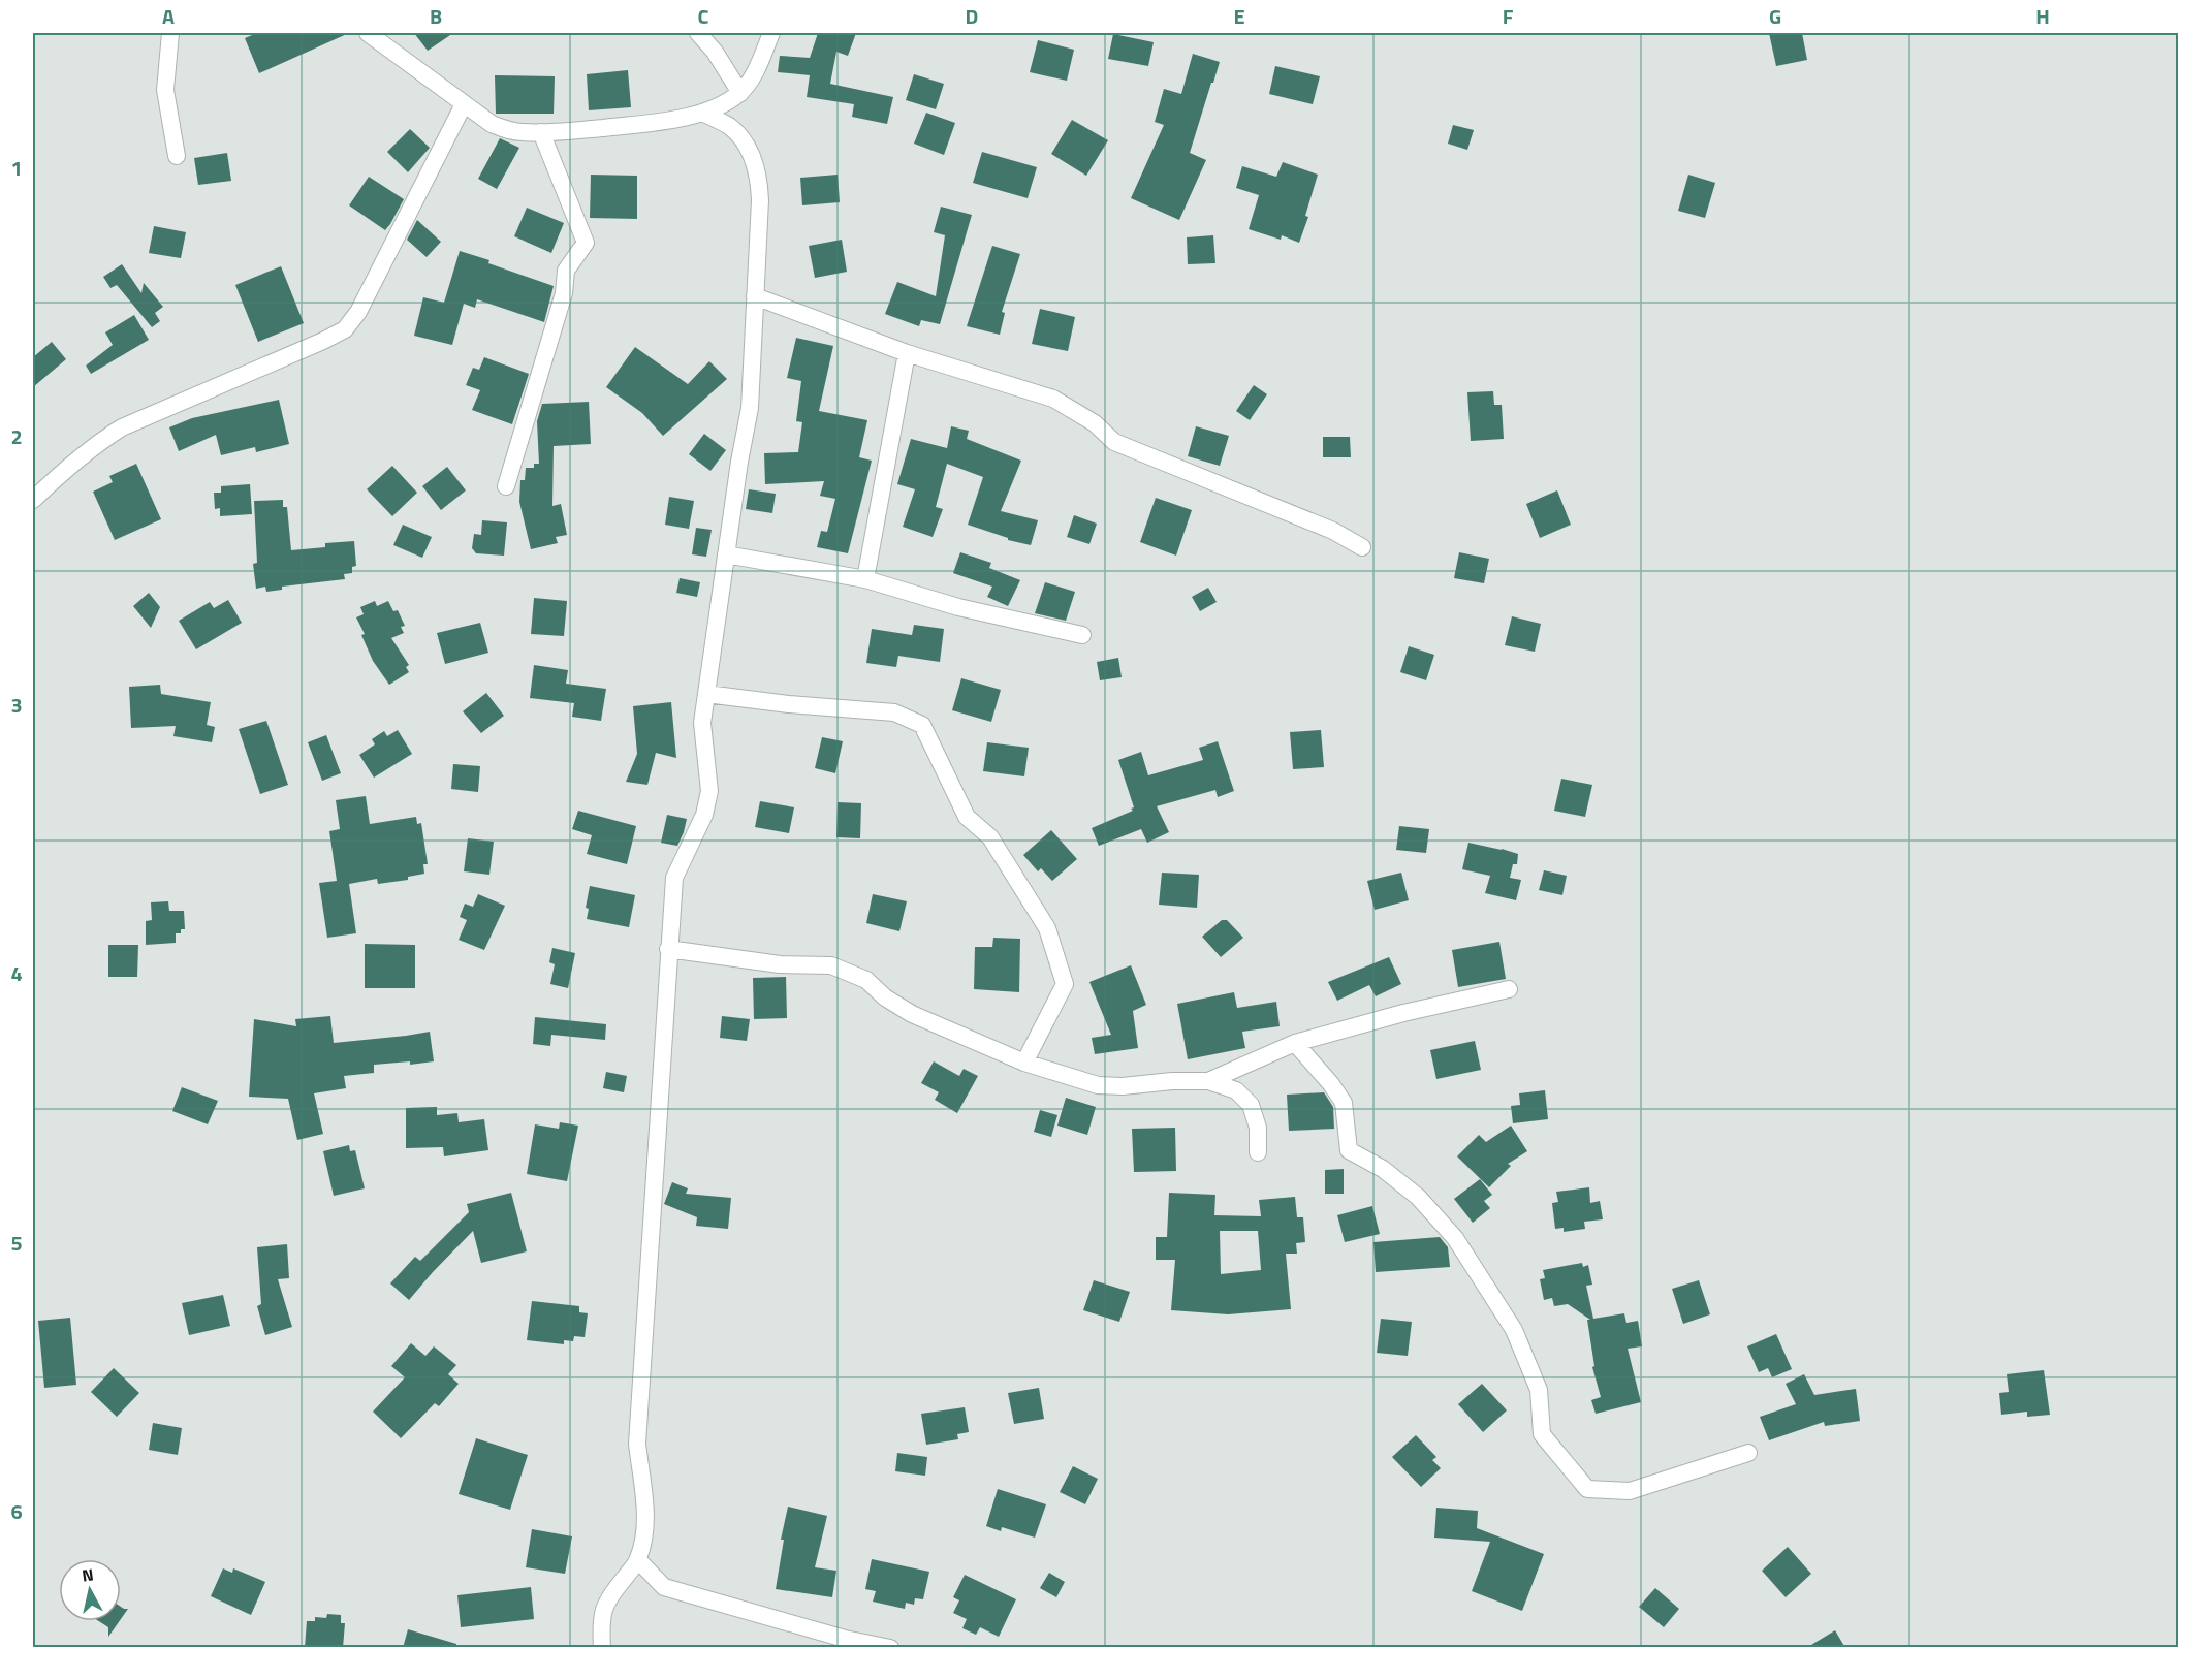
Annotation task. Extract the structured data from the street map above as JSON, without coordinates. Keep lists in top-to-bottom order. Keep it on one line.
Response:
{"north":"top","grid":{"columns":["A","B","C","D","E","F","G","H"],"rows":["1","2","3","4","5","6"]}}
